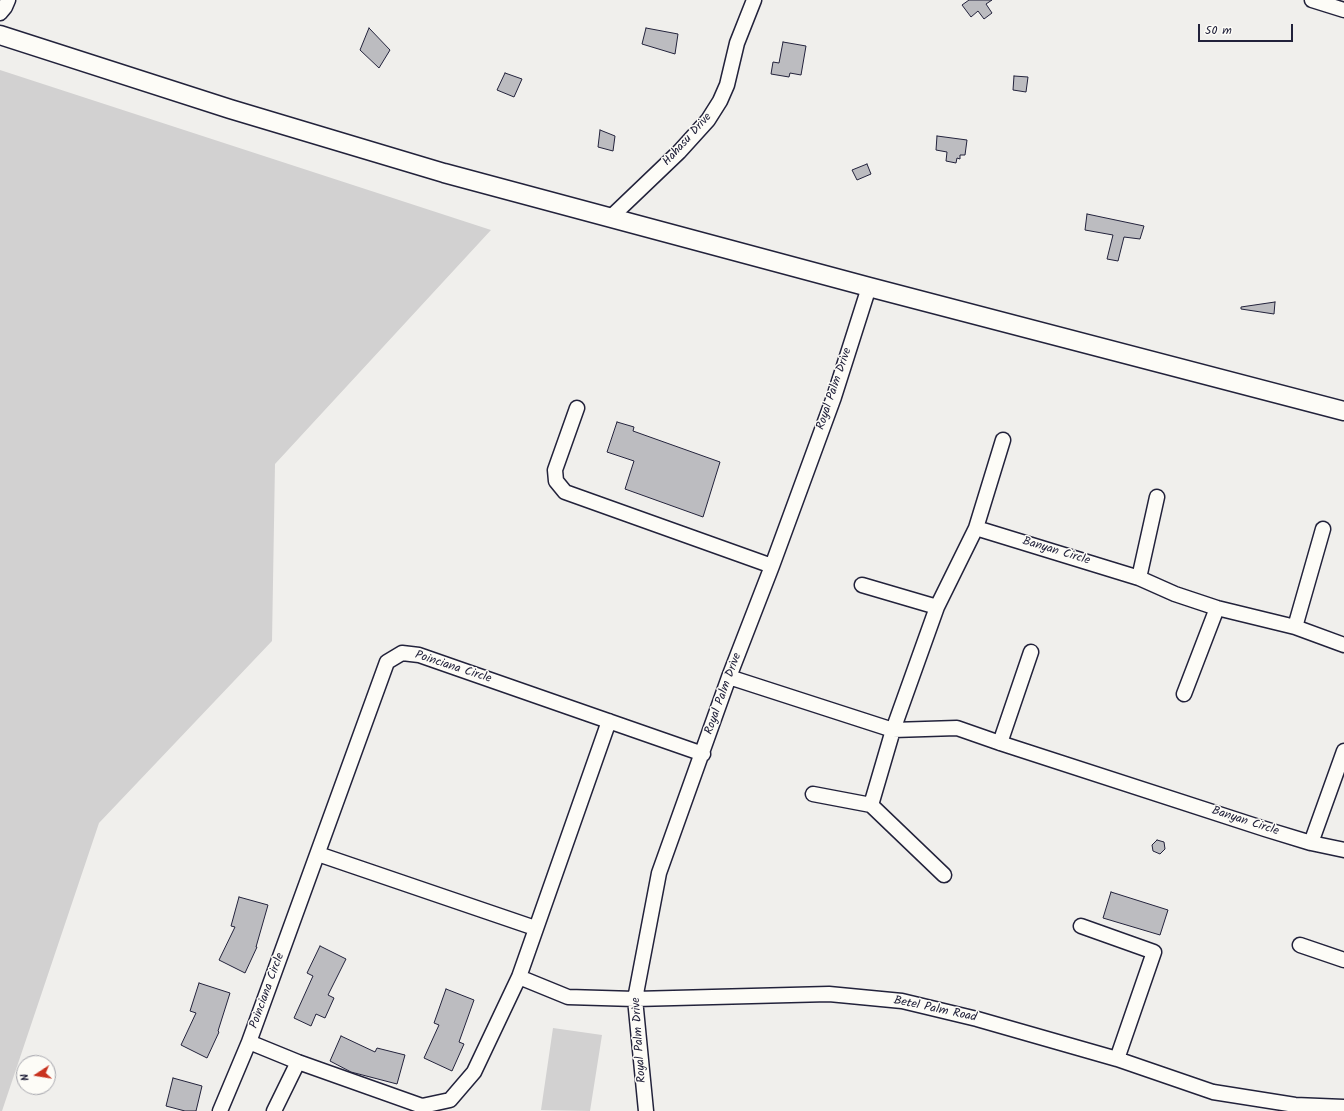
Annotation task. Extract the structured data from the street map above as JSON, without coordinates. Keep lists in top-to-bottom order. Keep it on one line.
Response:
{"streets":{"street":["Hahasu Drive","Royal Palm Drive","Banyan Circle","Poinciana Circle","Betel Palm Road"]},"crossings":[["Royal Palm Drive","Banyan Circle"],["Royal Palm Drive","Betel Palm Road"],["Poinciana Circle","Betel Palm Road"]],"scale_bar":"50 m","north":"left"}
